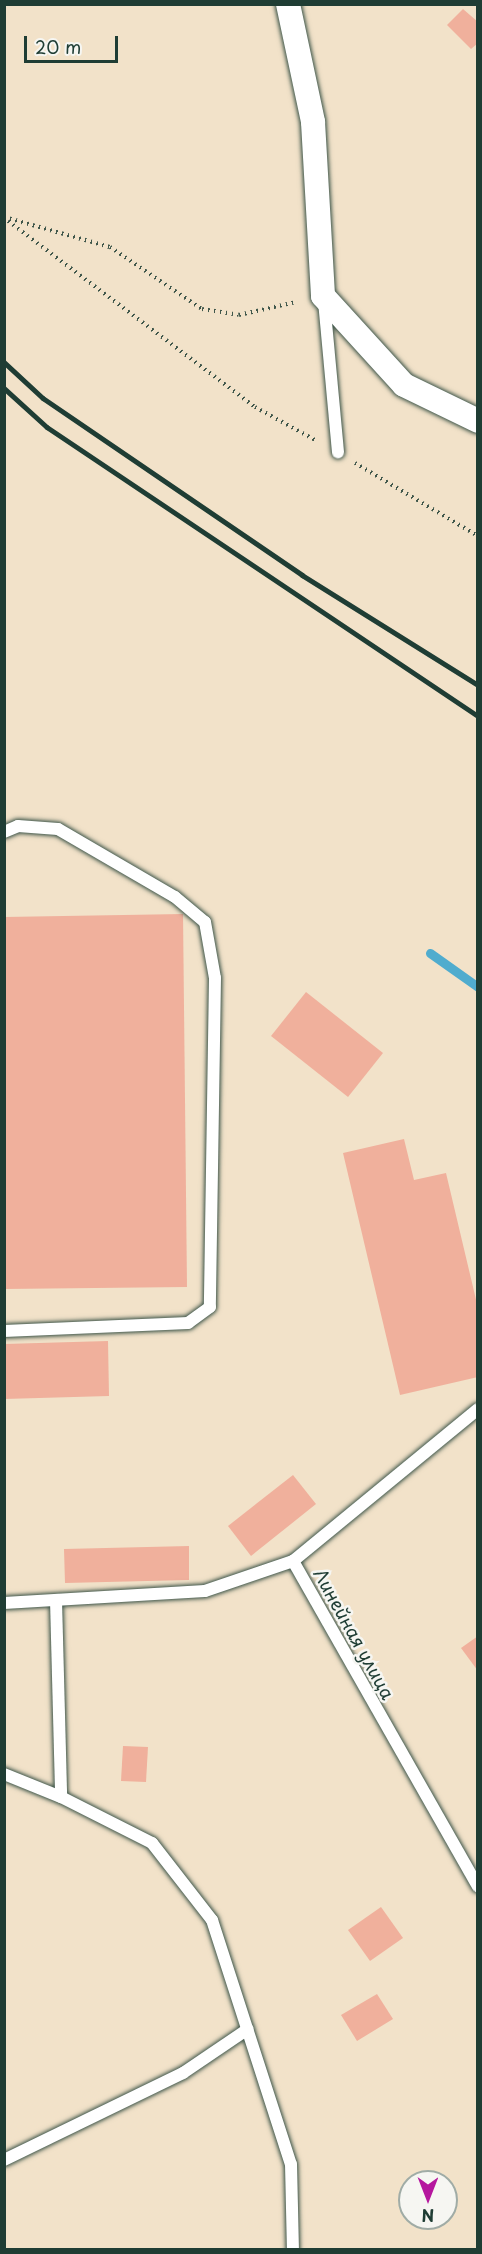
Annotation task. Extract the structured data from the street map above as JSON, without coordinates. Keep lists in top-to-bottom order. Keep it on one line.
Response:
{"streets":{"lane":["Линейная улица"]},"scale_bar":"20 m","north":"bottom"}
